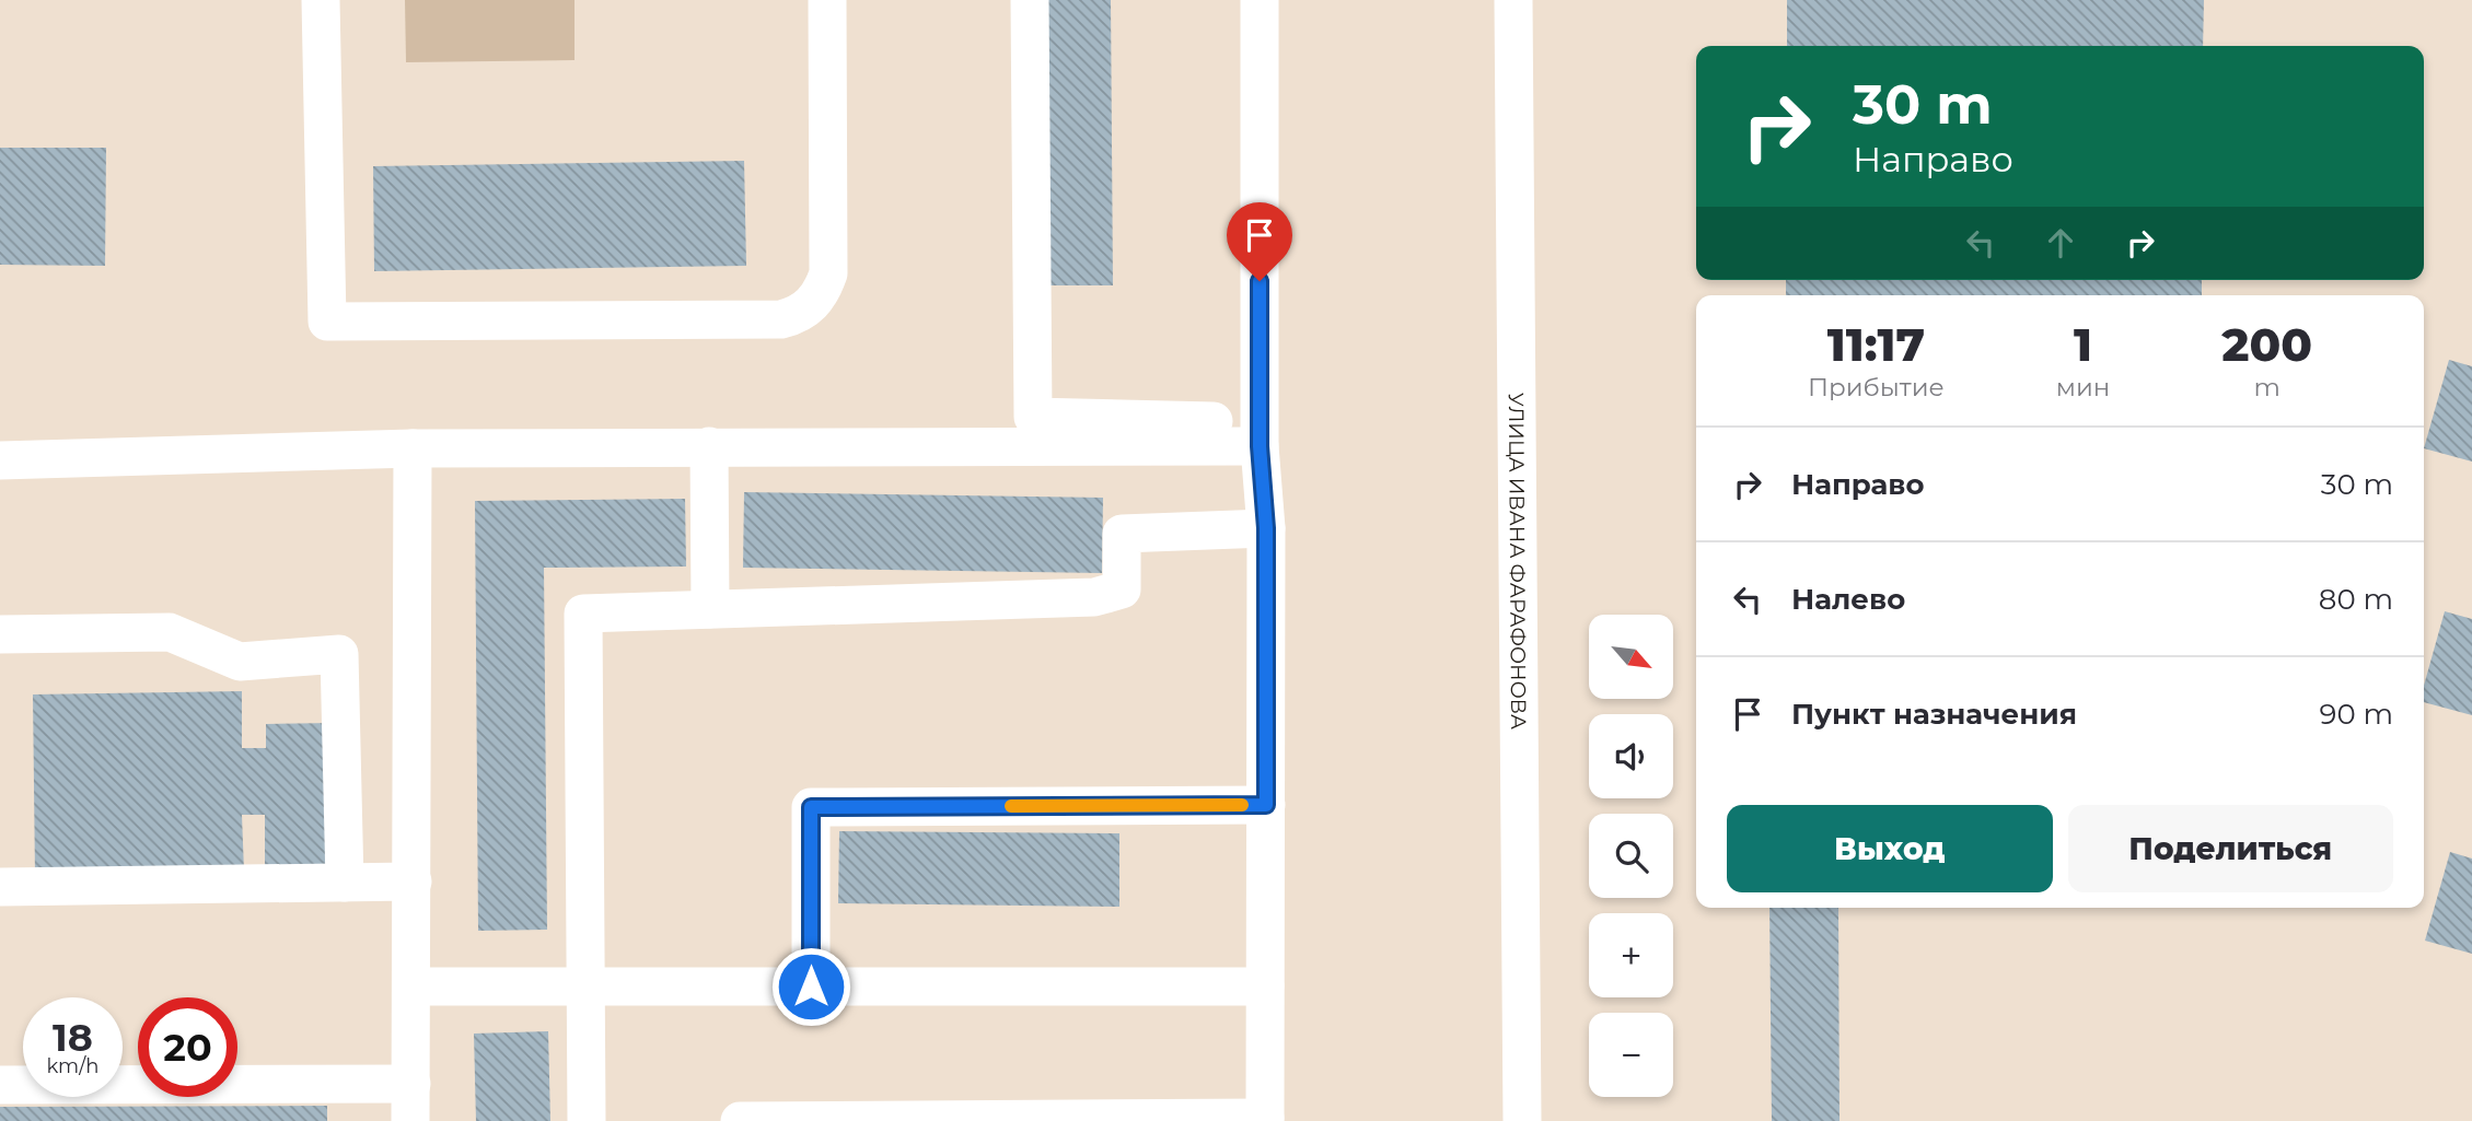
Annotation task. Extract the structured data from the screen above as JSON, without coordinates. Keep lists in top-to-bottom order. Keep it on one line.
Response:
{"streets":{"street":["УЛИЦА ИВАНА ФАРАФОНОВА"]},"north":"bottom right","page":{"turn":["30 m","Направо"],"eta":["11:17","Прибытие","1","мин","200","m"],"list":[{"name":"Направо","value":"30 m"},{"name":"Налево","value":"80 m"},{"name":"Пункт назначения","value":"90 m"}],"map_buttons":["+","−"],"buttons":["Выход","Поделиться"],"speed":"18 km/h","limit":"20"}}
